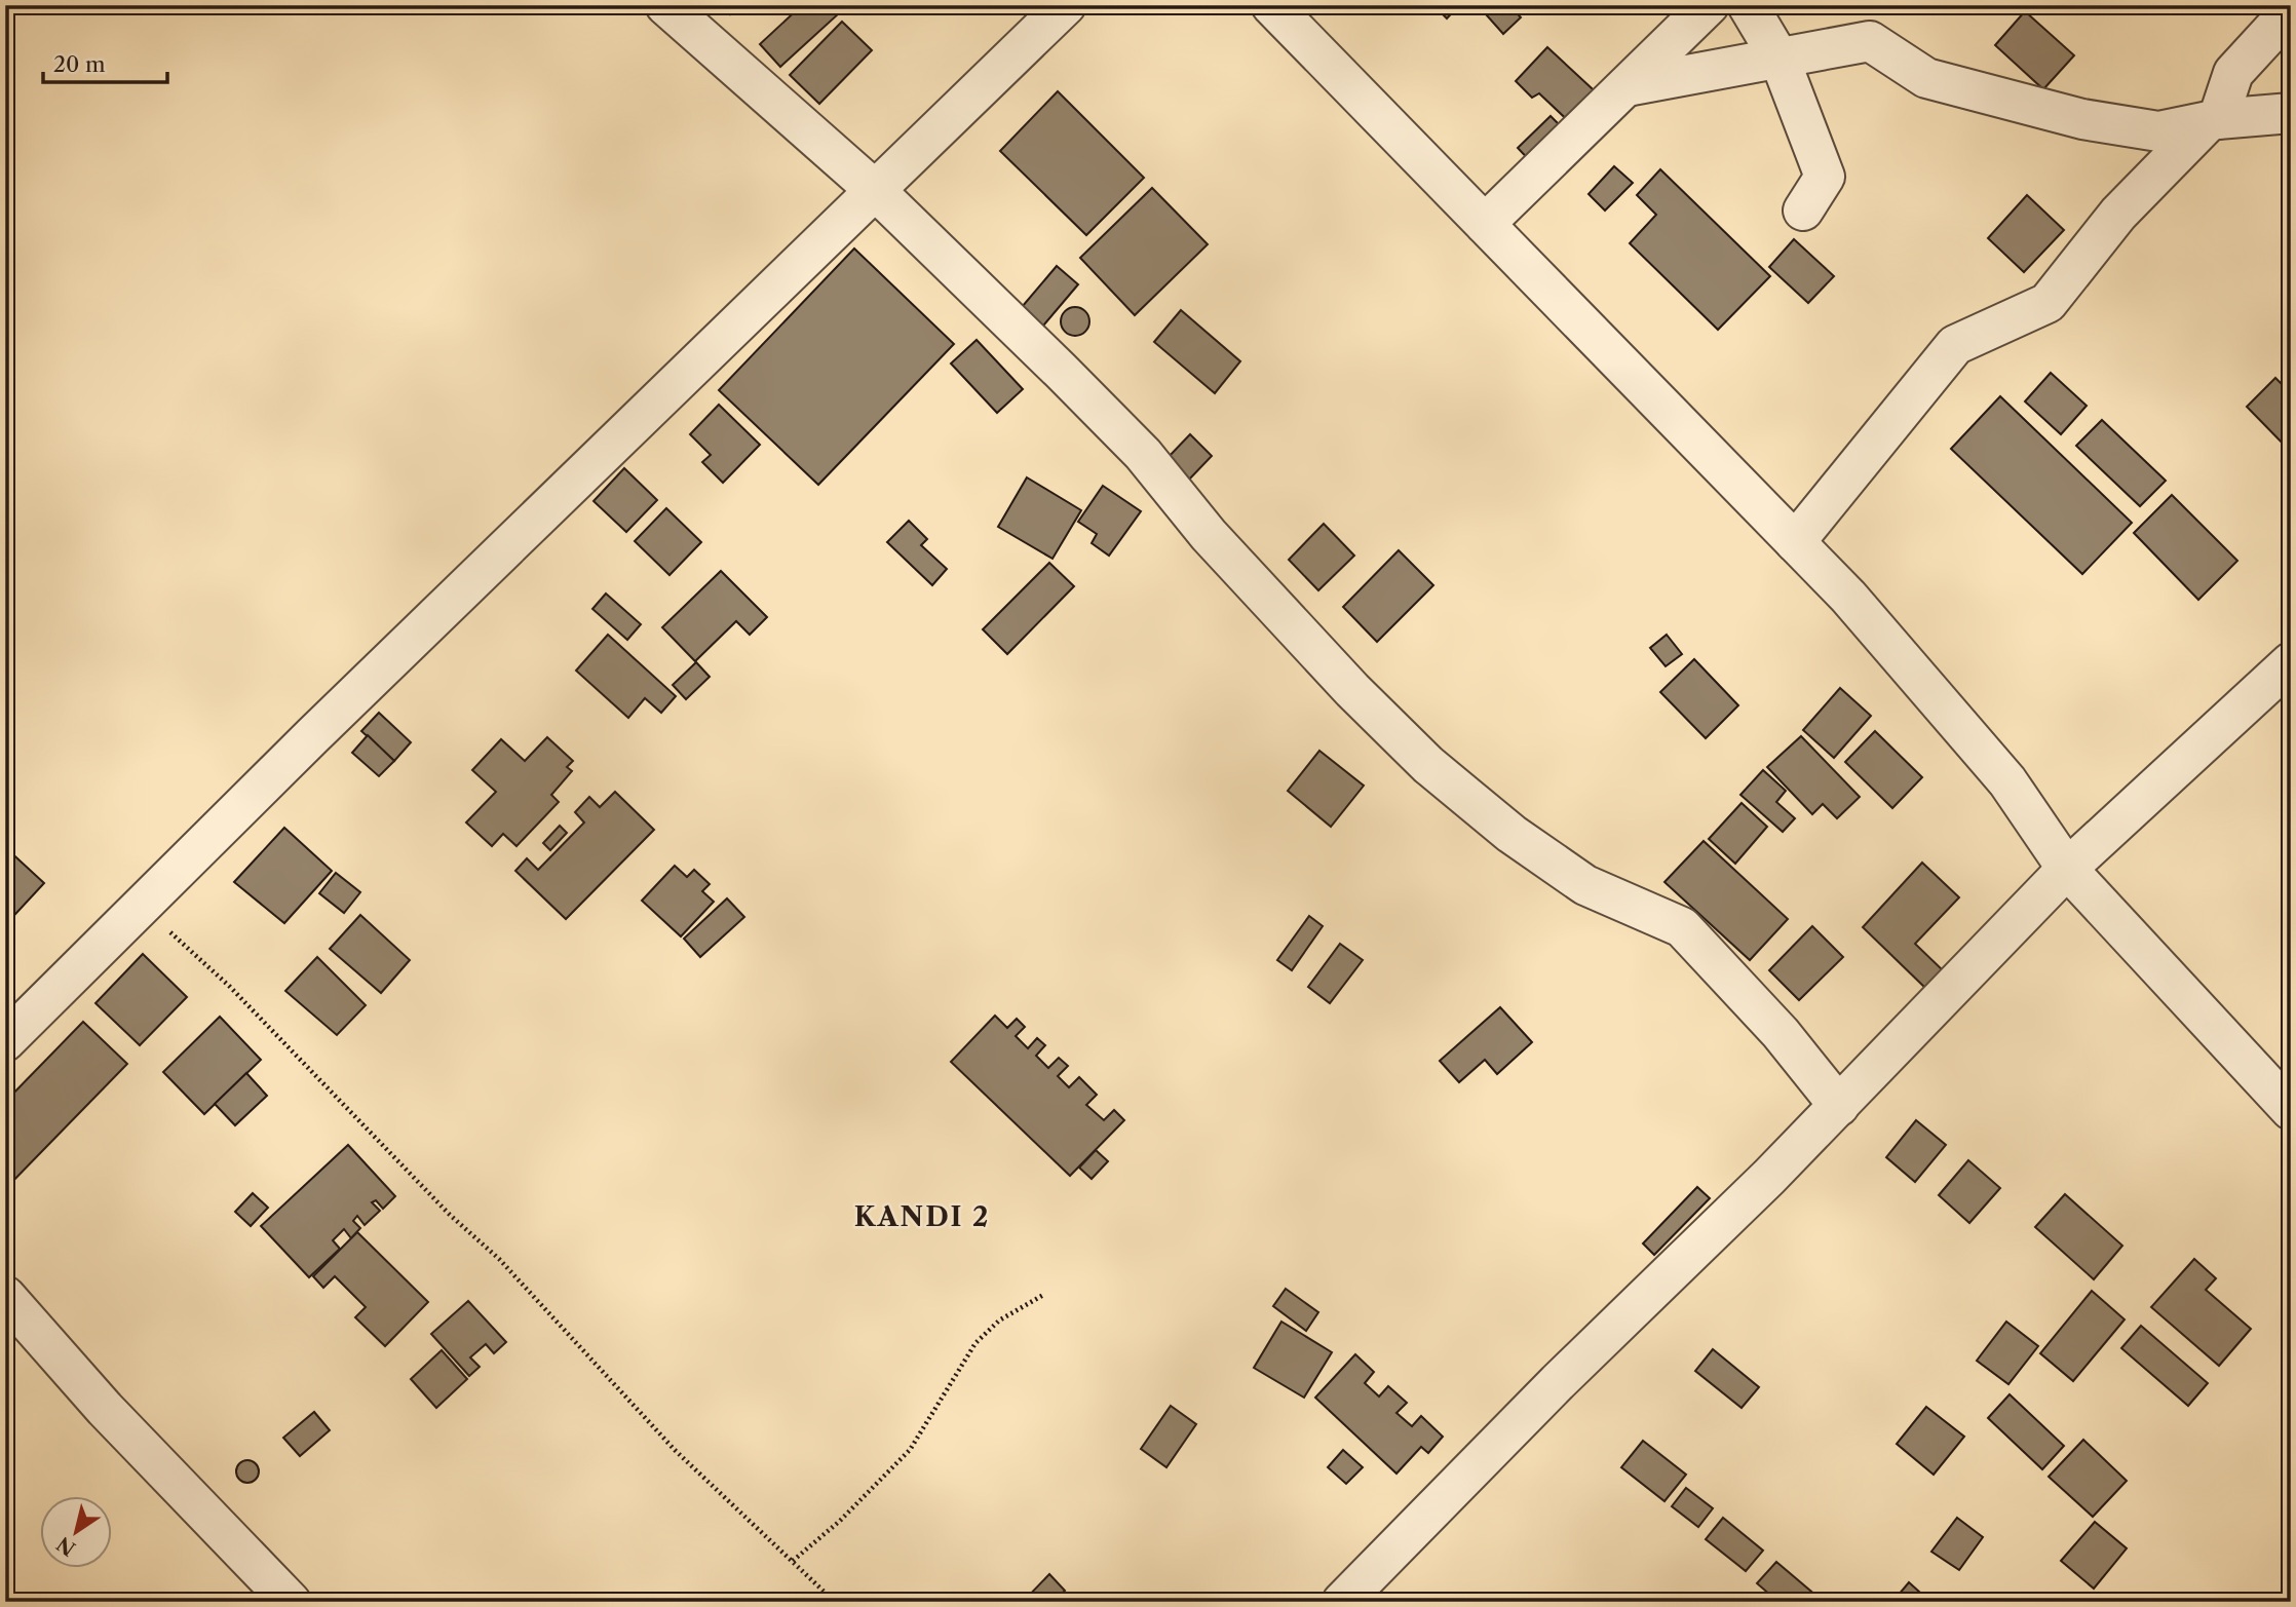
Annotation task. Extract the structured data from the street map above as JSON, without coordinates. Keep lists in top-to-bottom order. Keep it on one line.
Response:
{"districts":["KANDI 2"],"scale_bar":"20 m","north":"bottom left"}
